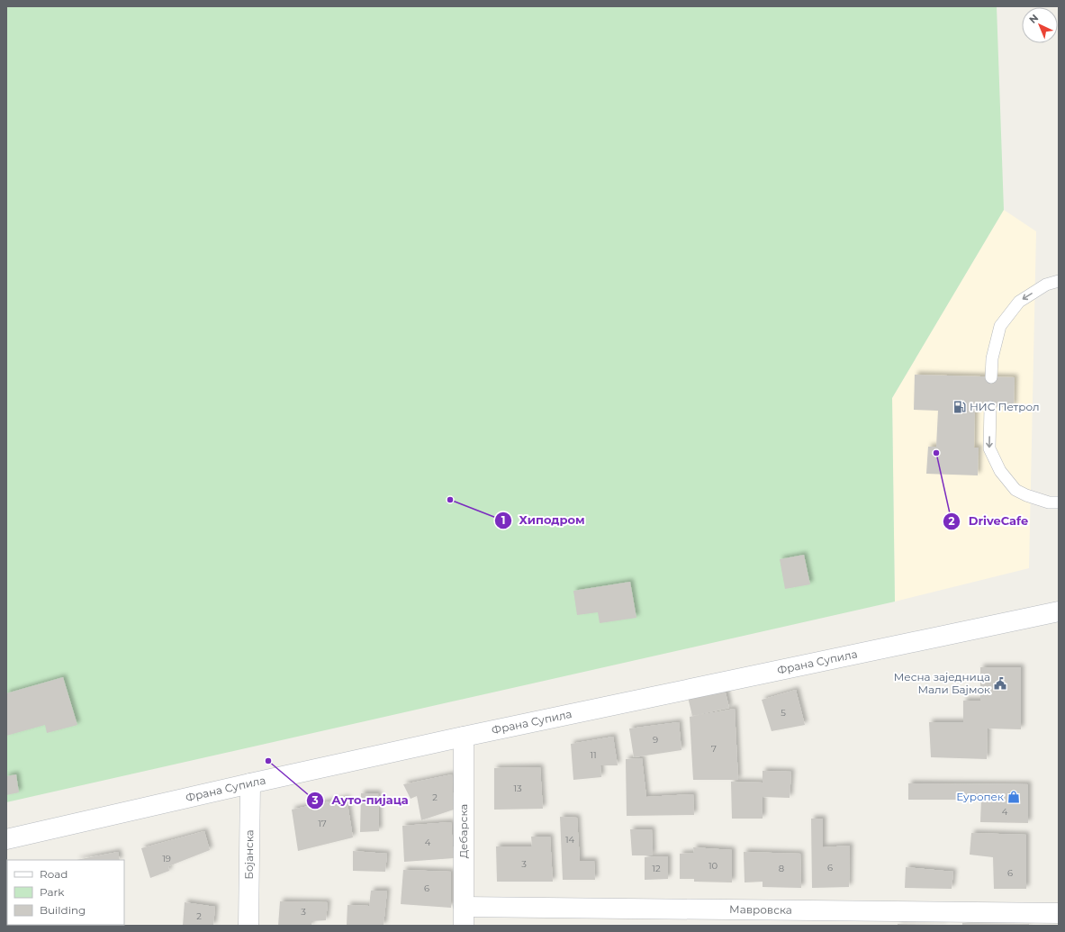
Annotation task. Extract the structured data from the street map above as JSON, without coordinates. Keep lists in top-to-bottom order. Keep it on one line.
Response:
{"streets":{"street":["Франа Супила","Дебарска","Бојанска","Мавровска"]},"crossings":[["Франа Супила","Дебарска"],["Франа Супила","Бојанска"],["Дебарска","Мавровска"]],"places":{"fuel station":["НИС Петрол"],"other":["DriveCafe","Хиподром","Ауто-пијаца"],"public building":["Месна заједница Мали Бајмок"],"shop":["Еуропек"]},"house_numbers":["5","9","7","11","13","2","4","17","14","4","19","3","10","6","12","8","6","6","3","2"],"legend":["Road","Park","Building"],"north":"top left"}
